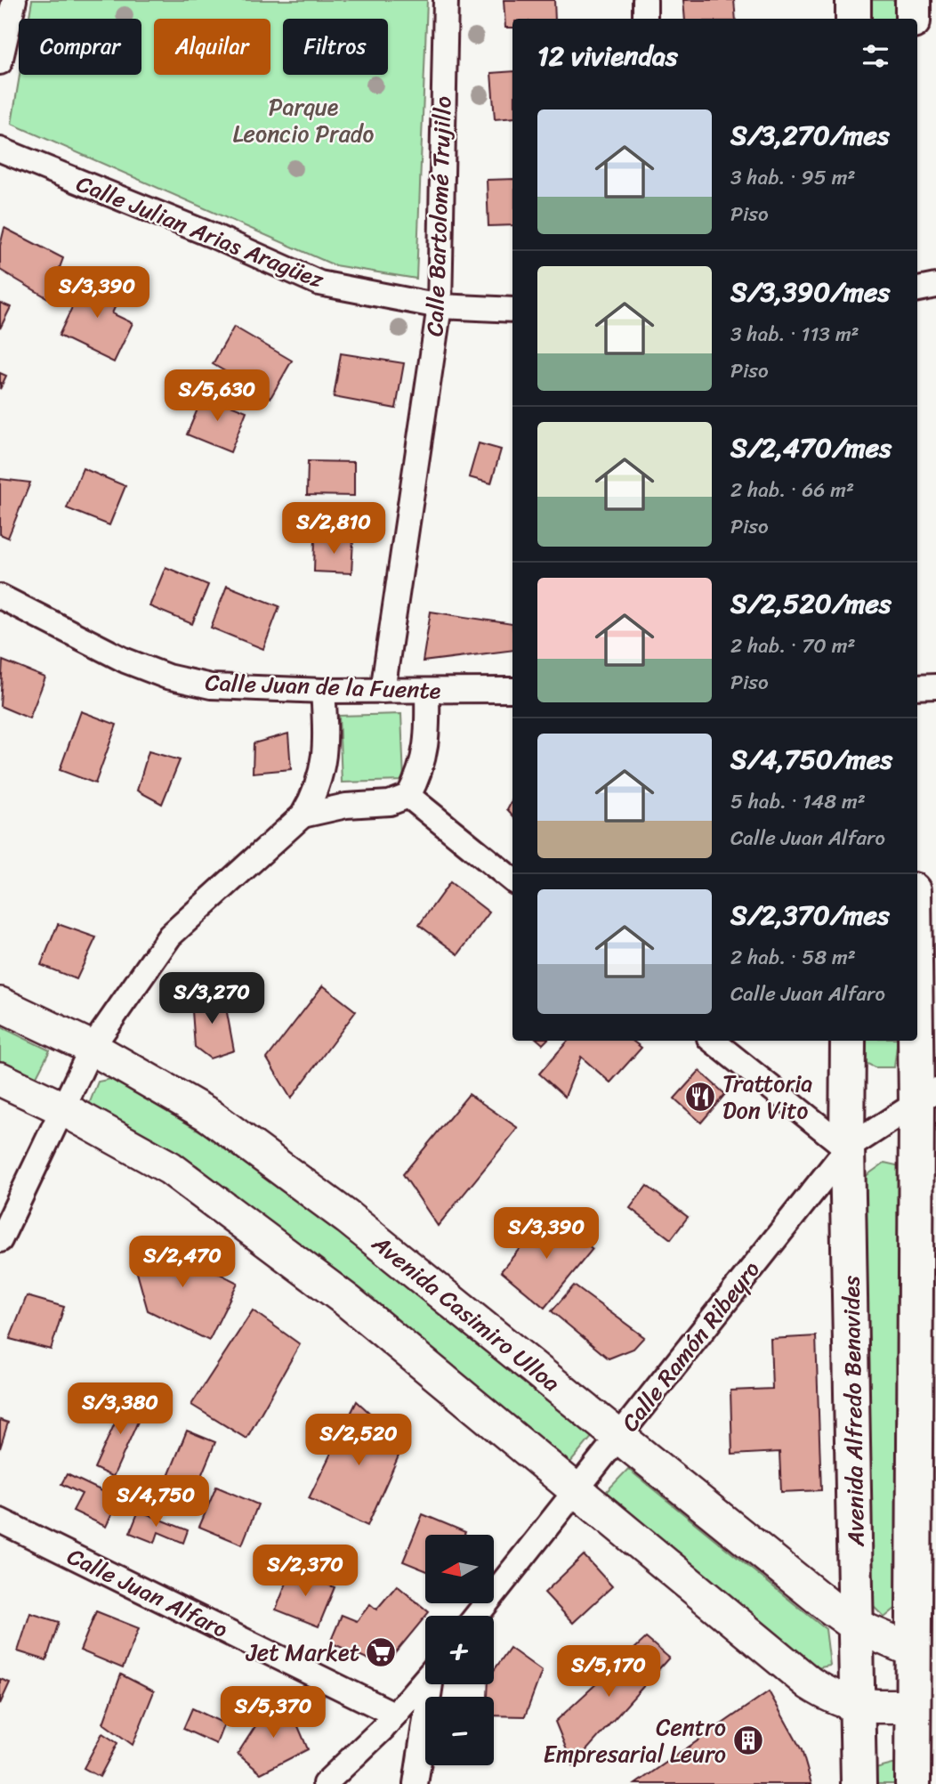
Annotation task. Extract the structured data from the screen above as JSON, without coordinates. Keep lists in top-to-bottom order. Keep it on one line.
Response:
{"streets":{"main road":["Avenida Casimiro Ulloa","Avenida Alfredo Benavides"],"street":["Calle Bartolomé Trujillo","Calle Julian Arias Aragüez","Calle Juan de la Fuente","Calle Ramón Ribeyro","Calle Juan Alfaro"]},"crossings":[["Calle Bartolomé Trujillo","Calle Julian Arias Aragüez"],["Calle Bartolomé Trujillo","Calle Juan de la Fuente"],["Avenida Casimiro Ulloa","Calle Ramón Ribeyro"],["Avenida Casimiro Ulloa","Avenida Alfredo Benavides"],["Calle Ramón Ribeyro","Avenida Alfredo Benavides"]],"parks":["Parque Leoncio Prado"],"places":{"restaurant":["Trattoria Don Vito"],"supermarket":["Jet Market"],"building":["Centro Empresarial Leuro"]},"north":"left","page":{"chip":["Comprar","Alquilar","Filtros"],"heading":"12 viviendas","list":[{"name":"S/3,270/mes","note":"3 hab. · 95 m² · Piso"},{"name":"S/3,390/mes","note":"3 hab. · 113 m² · Piso"},{"name":"S/2,470/mes","note":"2 hab. · 66 m² · Piso"},{"name":"S/2,520/mes","note":"2 hab. · 70 m² · Piso"},{"name":"S/4,750/mes","note":"5 hab. · 148 m² · Calle Juan Alfaro"},{"name":"S/2,370/mes","note":"2 hab. · 58 m² · Calle Juan Alfaro"}],"price":["S/3,390","S/5,630","S/2,810","S/3,270","S/3,390","S/2,470","S/3,380","S/2,520","S/4,750","S/2,370","S/5,170","S/5,370"],"map_buttons":["+","−"]}}
